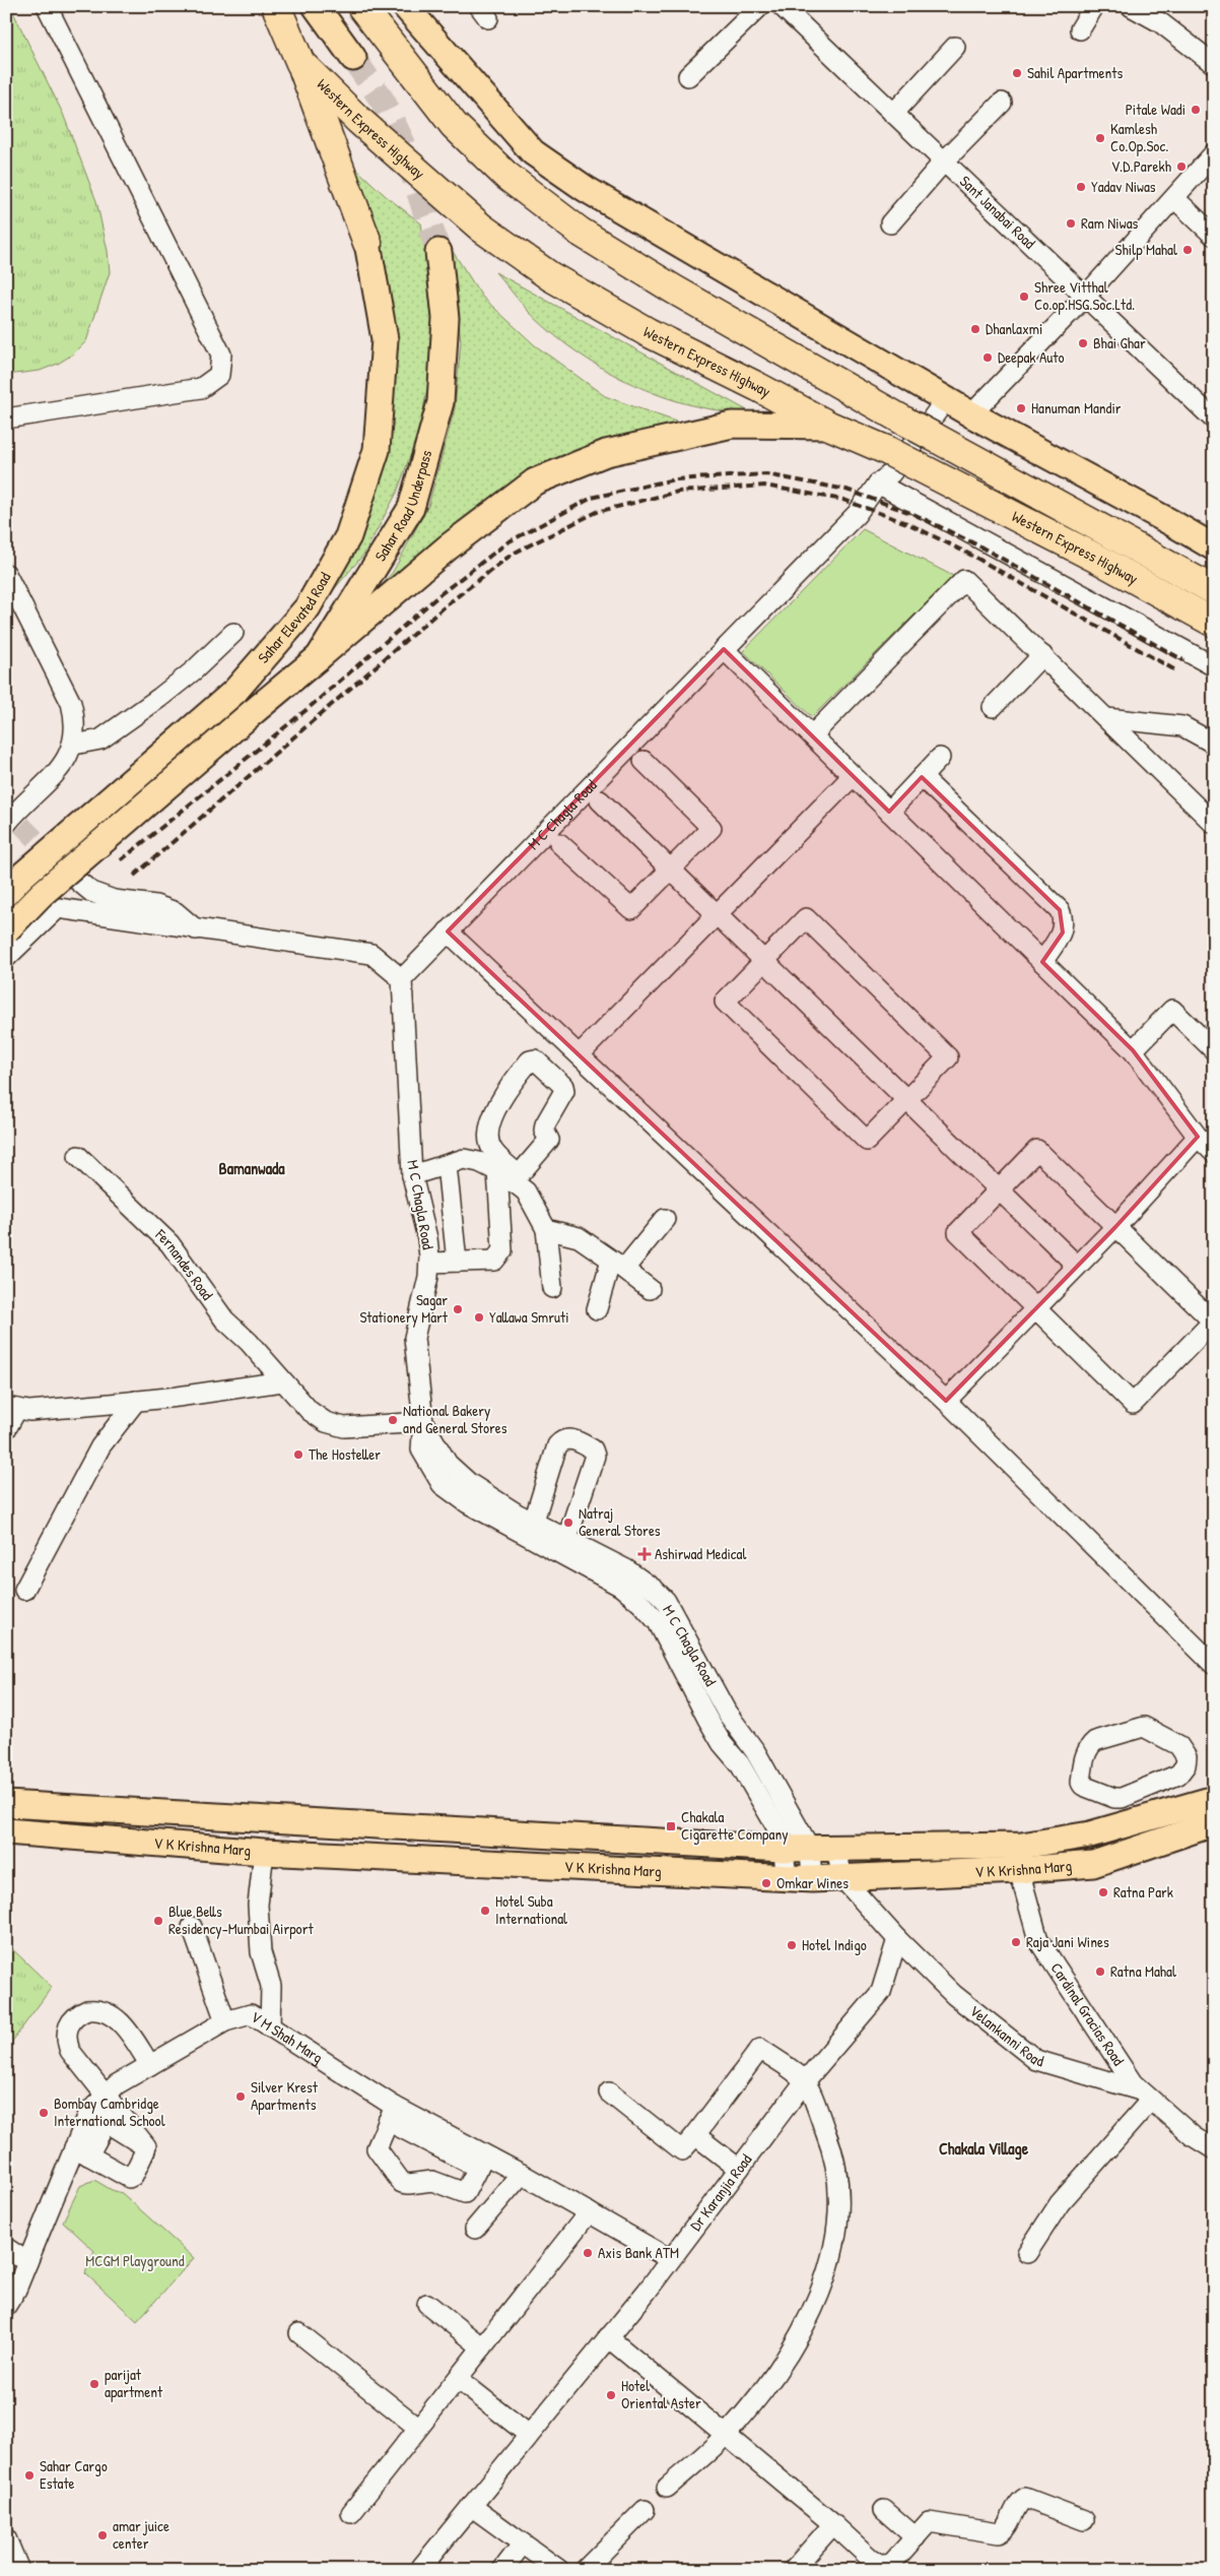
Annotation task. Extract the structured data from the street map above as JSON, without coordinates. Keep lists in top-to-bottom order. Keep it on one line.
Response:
{"streets":{"highway":["Western Express Highway"],"main road":["Sahar Road Underpass","Sahar Elevated Road","V K Krishna Marg"],"street":["Sant Janabai Road","M C Chagla Road","Fernandes Road","Cardinal Gracias Road","Velankanni Road","V M Shah Marg","Dr Karanjia Road"]},"crossings":[["M C Chagla Road","Fernandes Road"],["M C Chagla Road","V K Krishna Marg"],["V K Krishna Marg","Cardinal Gracias Road"],["Cardinal Gracias Road","Velankanni Road"],["Velankanni Road","Dr Karanjia Road"],["V M Shah Marg","Dr Karanjia Road"]],"districts":["Bamanwada","Chakala Village"],"parks":["MCGM Playground"],"places":{"other":["Sahil Apartments","Pitale Wadi","Kamlesh Co.Op.Soc.","V.D.Parekh","Yadav Niwas","Ram Niwas","Shilp Mahal","Shree Vitthal Co.op.HSG.Soc.Ltd.","Dhanlaxmi","Bhai Ghar","Deepak Auto","Hanuman Mandir","Sagar Stationery Mart","Yallawa Smruti","National Bakery and General Stores","The Hosteller","Natraj General Stores","Omkar Wines","Ratna Park","Hotel Suba International","Blue Bells Residency-Mumbai Airport","Raja Jani Wines","Hotel Indigo","Ratna Mahal","Silver Krest Apartments","Bombay Cambridge International School","Axis Bank ATM","parijat apartment","Hotel Oriental Aster","Sahar Cargo Estate","amar juice center"],"health":["Ashirwad Medical"],"transit":["Chakala Cigarette Company"]}}
